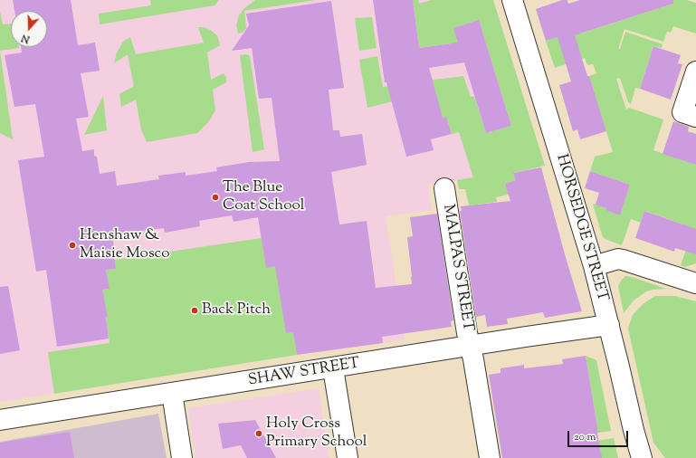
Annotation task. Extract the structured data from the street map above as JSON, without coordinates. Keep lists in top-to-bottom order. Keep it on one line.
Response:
{"streets":{"street":["HORSEDGE STREET","MALPAS STREET","SHAW STREET"]},"crossings":[["HORSEDGE STREET","SHAW STREET"],["MALPAS STREET","SHAW STREET"]],"places":["The Blue Coat School","Henshaw & Maisie Mosco","Back Pitch","Holy Cross Primary School"],"scale_bar":"20 m","north":"bottom"}
